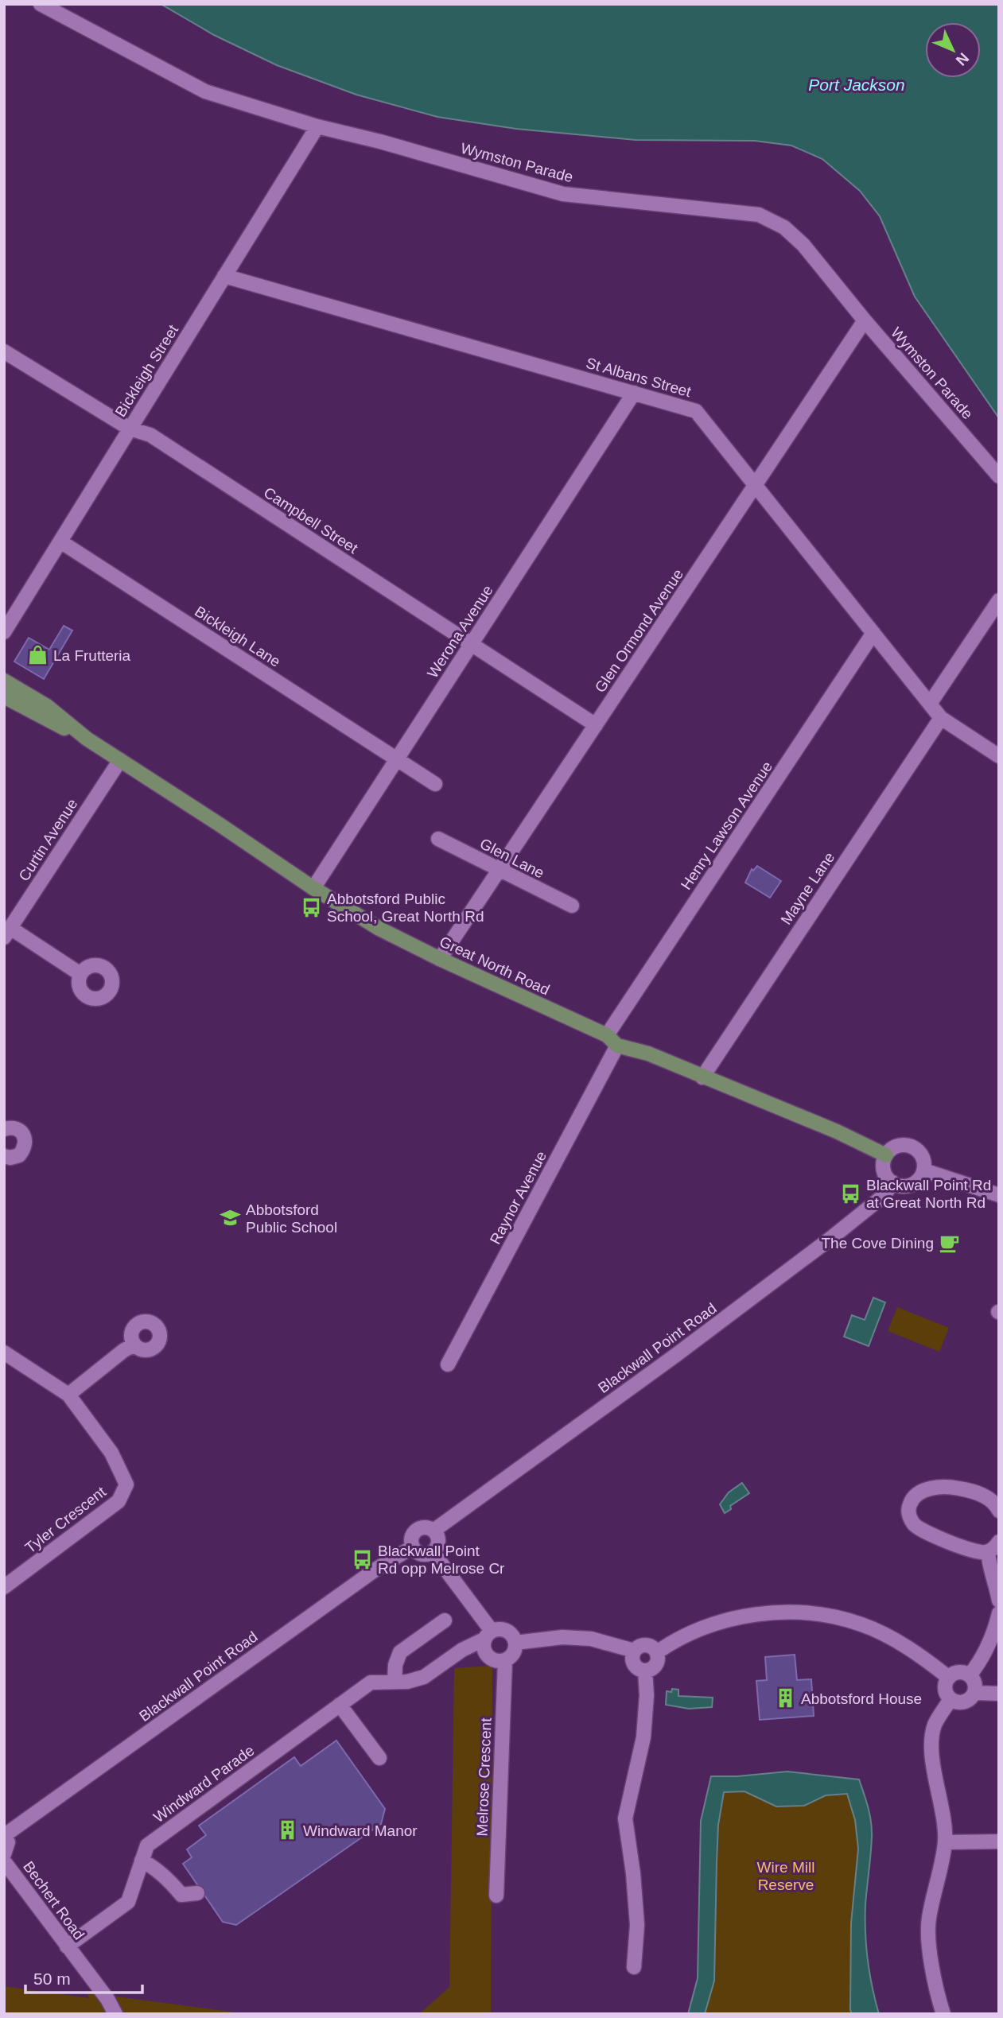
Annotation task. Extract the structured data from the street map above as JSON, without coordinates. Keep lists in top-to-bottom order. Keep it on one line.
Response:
{"streets":{"main road":["Great North Road"],"street":["Wymston Parade","Bickleigh Street","St Albans Street","Campbell Street","Glen Ormond Avenue","Werona Avenue","Bickleigh Lane","Henry Lawson Avenue","Curtin Avenue","Glen Lane","Mayne Lane","Raynor Avenue","Blackwall Point Road","Tyler Crescent","Melrose Crescent","Windward Parade","Bechert Road"]},"crossings":[["Wymston Parade","Bickleigh Street"],["Wymston Parade","Glen Ormond Avenue"],["Bickleigh Street","St Albans Street"],["Bickleigh Street","Campbell Street"],["Bickleigh Street","Bickleigh Lane"],["St Albans Street","Glen Ormond Avenue"],["St Albans Street","Werona Avenue"],["St Albans Street","Henry Lawson Avenue"],["St Albans Street","Mayne Lane"],["Campbell Street","Glen Ormond Avenue"],["Campbell Street","Werona Avenue"],["Glen Ormond Avenue","Glen Lane"],["Glen Ormond Avenue","Great North Road"],["Werona Avenue","Bickleigh Lane"],["Werona Avenue","Great North Road"],["Henry Lawson Avenue","Great North Road"],["Henry Lawson Avenue","Raynor Avenue"],["Curtin Avenue","Great North Road"],["Mayne Lane","Great North Road"],["Great North Road","Raynor Avenue"],["Great North Road","Blackwall Point Road"],["Melrose Crescent","Windward Parade"],["Windward Parade","Bechert Road"]],"water":["Port Jackson"],"parks":["Wire Mill Reserve"],"places":{"shop":["La Frutteria"],"bus stop":["Abbotsford Public School, Great North Rd","Blackwall Point Rd at Great North Rd","Blackwall Point Rd opp Melrose Cr"],"school or university":["Abbotsford Public School"],"cafe":["The Cove Dining"],"building":["Abbotsford House","Windward Manor"]},"scale_bar":"50 m","north":"bottom right"}
